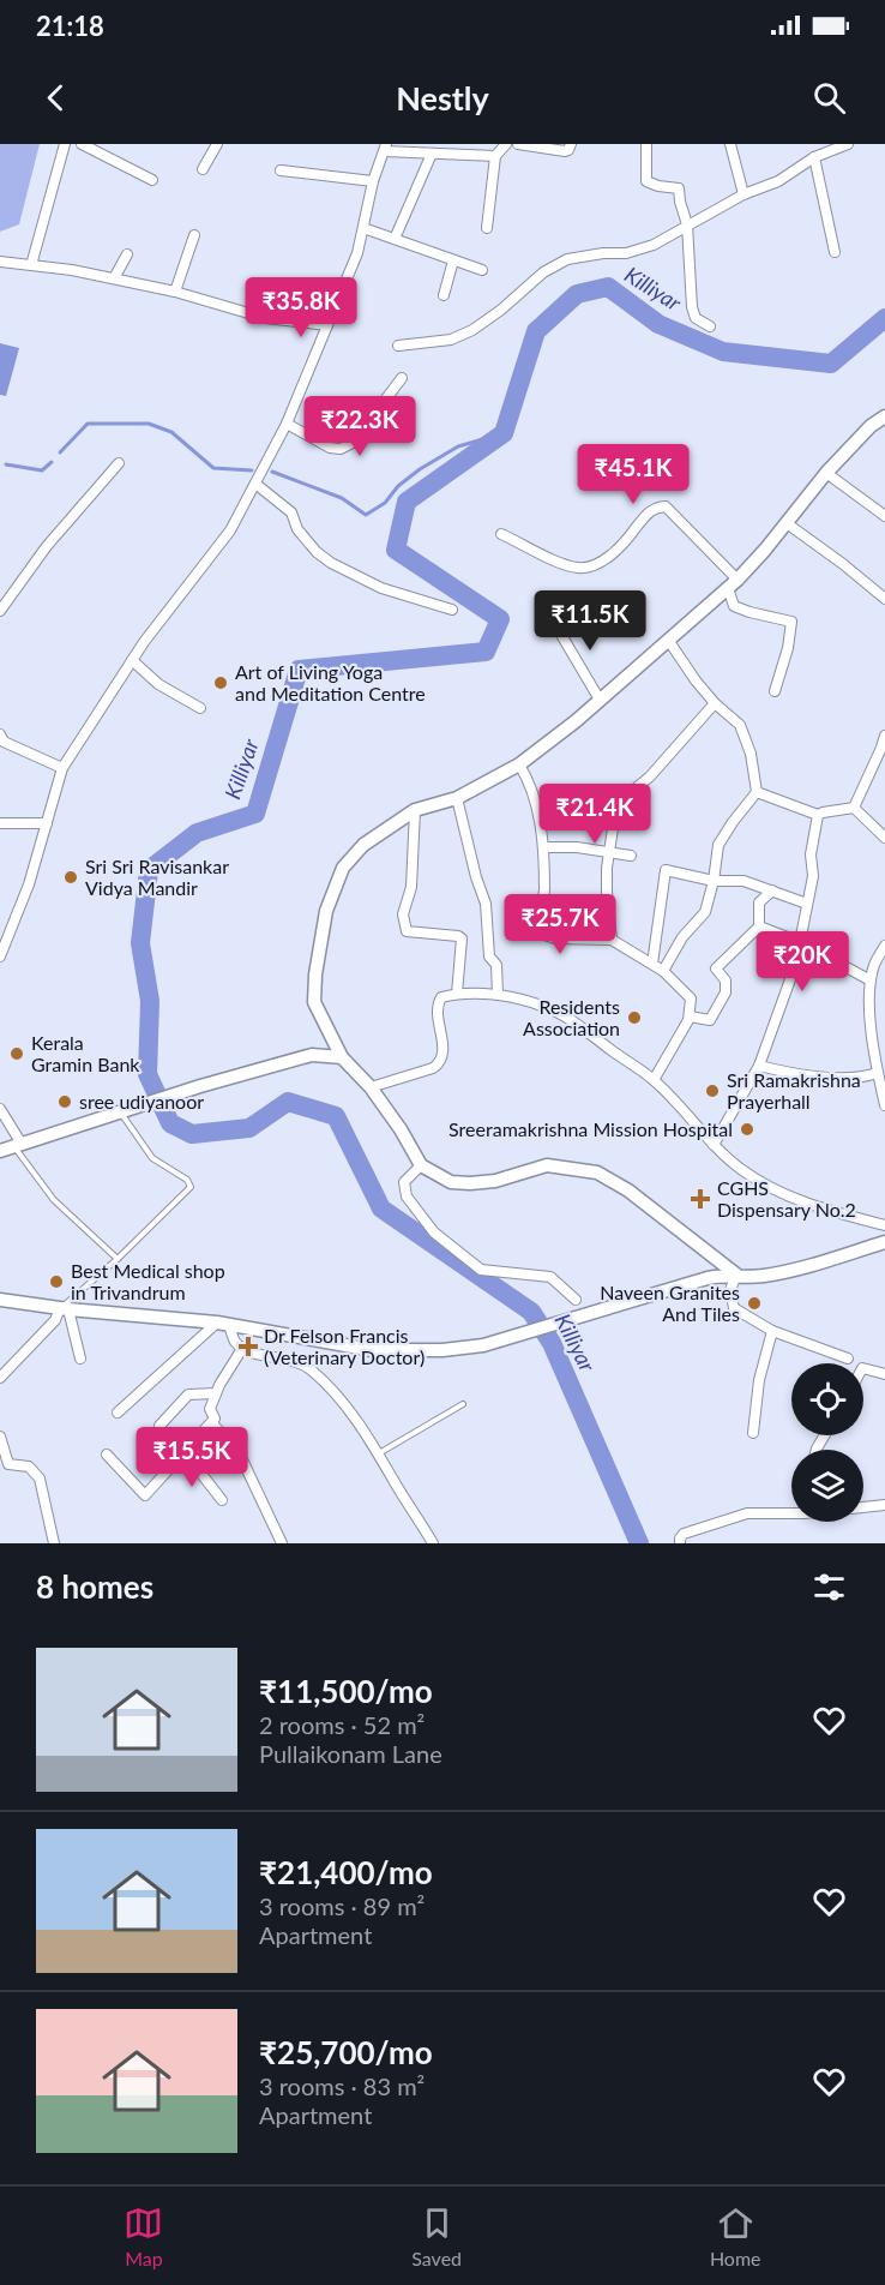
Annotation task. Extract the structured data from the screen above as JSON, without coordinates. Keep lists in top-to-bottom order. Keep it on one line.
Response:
{"water":["Killiyar"],"places":{"other":["Art of Living Yoga and Meditation Centre","Sri Sri Ravisankar Vidya Mandir","Residents Association","Kerala Gramin Bank","Sri Ramakrishna Prayerhall","sree udiyanoor","Sreeramakrishna Mission Hospital","Best Medical shop in Trivandrum","Naveen Granites And Tiles"],"health":["CGHS Dispensary No.2","Dr Felson Francis (Veterinary Doctor)"]},"page":{"status":"21:18","header":"Nestly","price":["₹35.8K","₹22.3K","₹45.1K","₹11.5K","₹21.4K","₹25.7K","₹20K","₹15.5K"],"heading":"8 homes","list":[{"name":"₹11,500/mo","note":"2 rooms · 52 m² · Pullaikonam Lane"},{"name":"₹21,400/mo","note":"3 rooms · 89 m² · Apartment"},{"name":"₹25,700/mo","note":"3 rooms · 83 m² · Apartment"}],"tabs":["Map","Saved","Home"]}}
